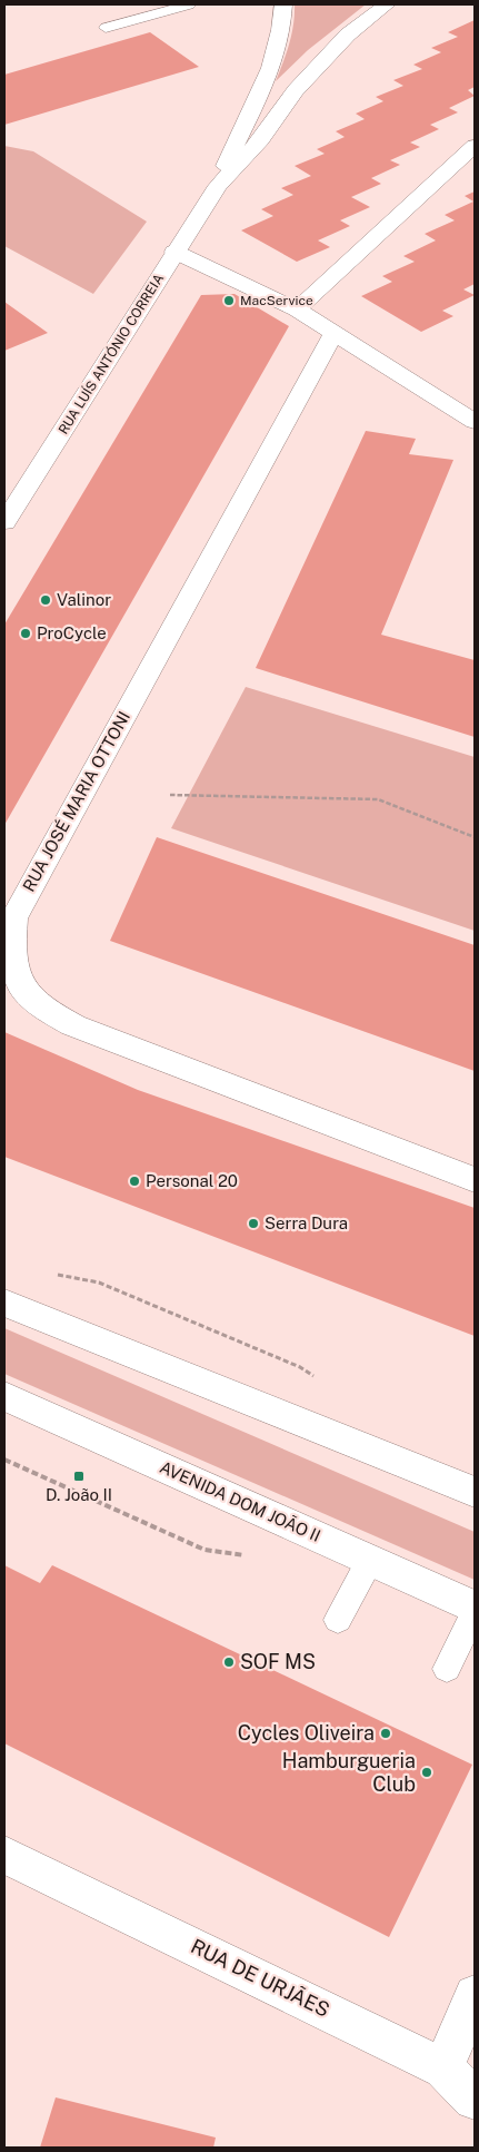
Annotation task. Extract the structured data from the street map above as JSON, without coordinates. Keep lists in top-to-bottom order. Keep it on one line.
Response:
{"streets":{"street":["RUA LUÍS ANTÓNIO CORREIA","RUA JOSÉ MARIA OTTONI","AVENIDA DOM JOÃO II","RUA DE URJÃES"]},"places":{"other":["MacService","Valinor","ProCycle","Personal 20","Serra Dura","SOF MS","Cycles Oliveira","Hamburgueria Club"],"transit":["D. João II"]}}
